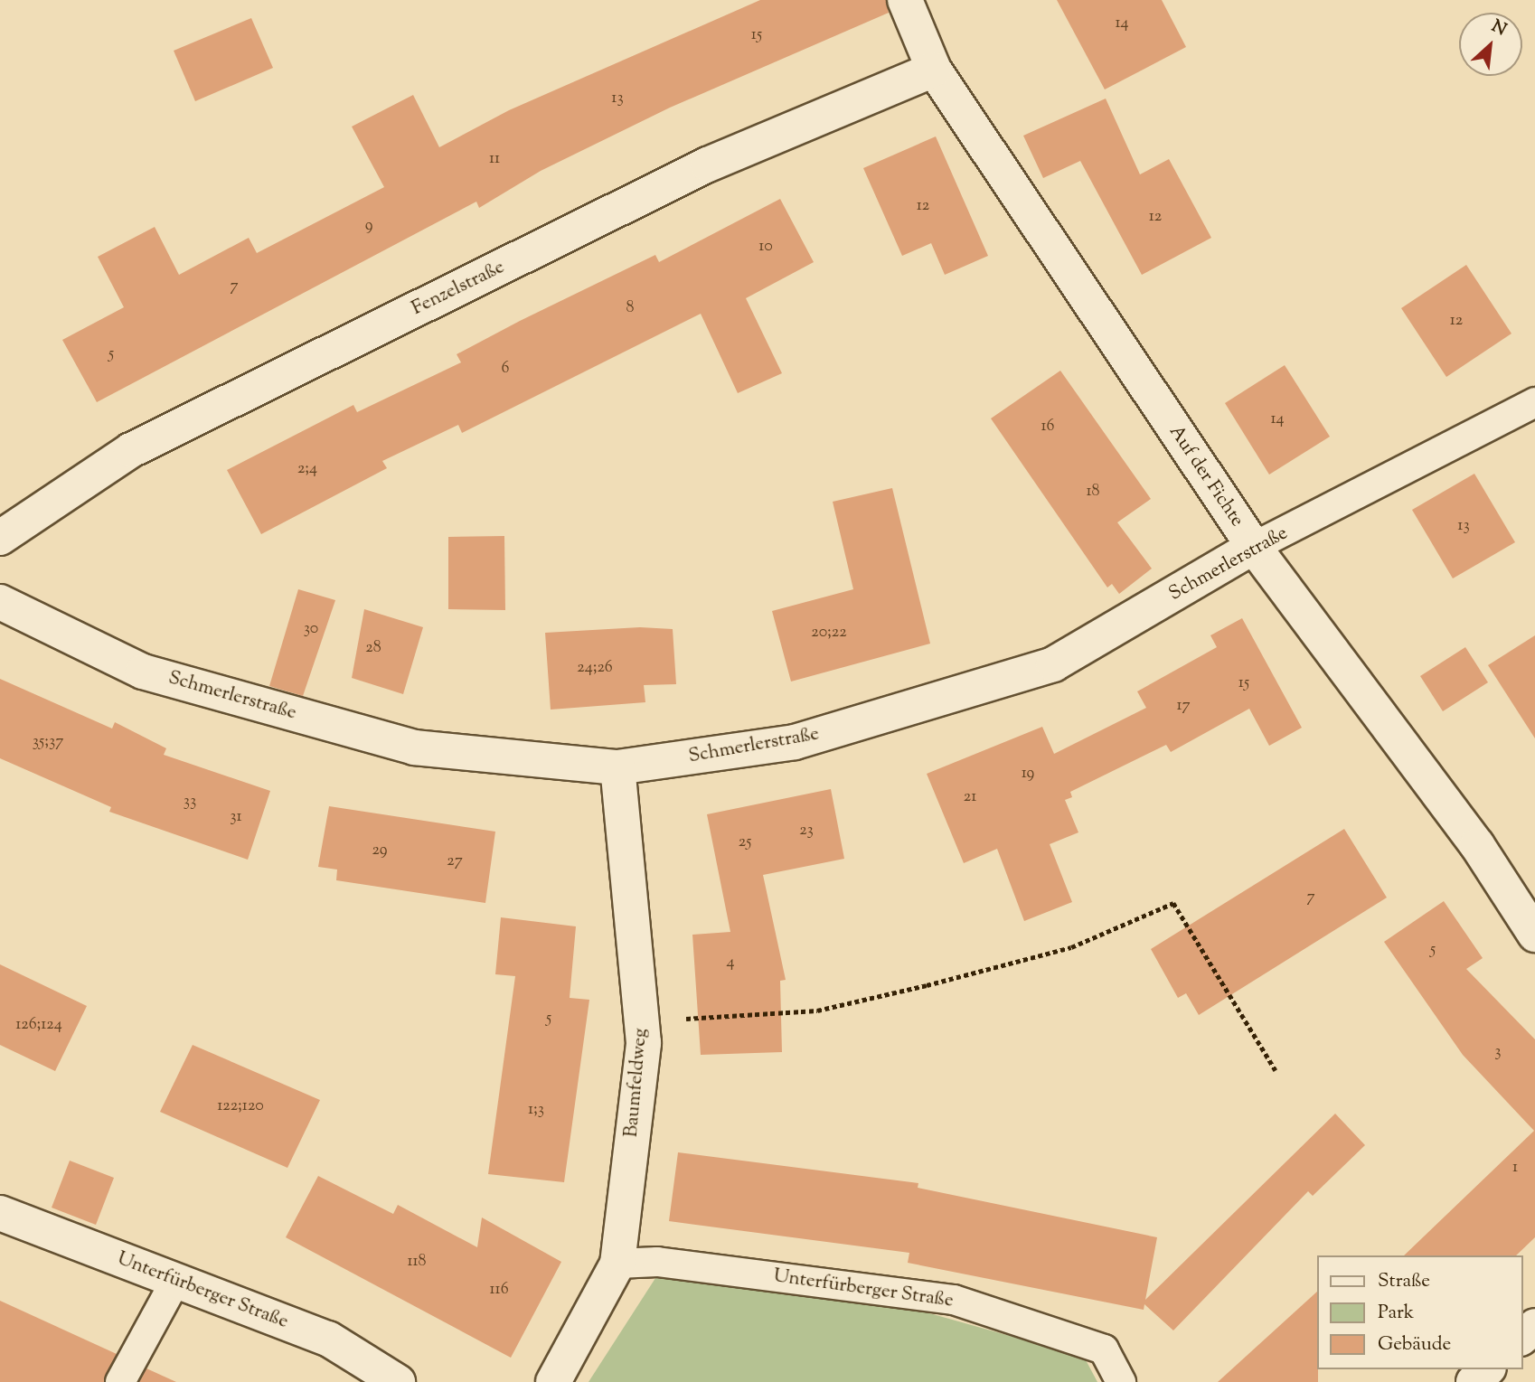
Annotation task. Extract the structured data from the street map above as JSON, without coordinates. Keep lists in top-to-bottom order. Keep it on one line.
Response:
{"streets":{"street":["Fenzelstraße","Auf der Fichte","Schmerlerstraße","Baumfeldweg","Unterfürberger Straße"]},"crossings":[["Fenzelstraße","Auf der Fichte"],["Auf der Fichte","Schmerlerstraße"],["Schmerlerstraße","Baumfeldweg"],["Baumfeldweg","Unterfürberger Straße"]],"house_numbers":["14","15","13","11","12","12","9","10","7","8","12","5","6","14","16","2;4","18","13","30","20;22","28","24;26","15","17","35;37","19","21","33","31","23","25","29","27","7","5","4","5","126;124","3","122;120","1;3","1","118","116"],"legend":["Straße","Park","Gebäude"],"north":"top right"}
